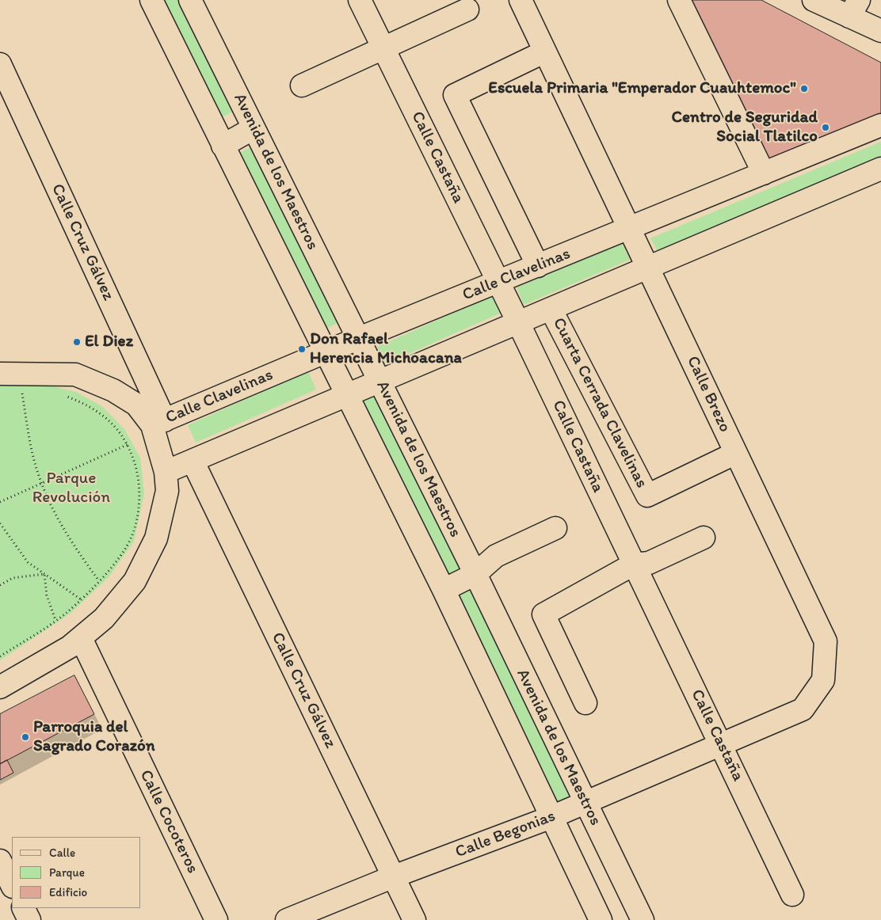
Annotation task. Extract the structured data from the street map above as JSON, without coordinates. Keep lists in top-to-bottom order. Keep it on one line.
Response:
{"streets":{"street":["Calle Castaña","Avenida de los Maestros","Calle Cruz Gálvez","Calle Clavelinas","Calle Brezo","Cuarta Cerrada Clavelinas","Calle Cocoteros","Calle Begonias"]},"crossings":[["Calle Castaña","Calle Clavelinas"],["Calle Castaña","Calle Brezo"],["Calle Castaña","Calle Begonias"],["Avenida de los Maestros","Calle Clavelinas"],["Avenida de los Maestros","Calle Begonias"],["Calle Cruz Gálvez","Calle Clavelinas"],["Calle Cruz Gálvez","Calle Begonias"],["Calle Clavelinas","Calle Brezo"],["Calle Brezo","Cuarta Cerrada Clavelinas"],["Calle Brezo","Calle Begonias"]],"parks":["Parque Revolución"],"places":["Escuela Primaria \"Emperador Cuauhtemoc\"","Centro de Seguridad Social Tlatilco","El Diez","Don Rafael Herencia Michoacana","Parroquia del Sagrado Corazón"],"legend":["Calle","Parque","Edificio"]}
